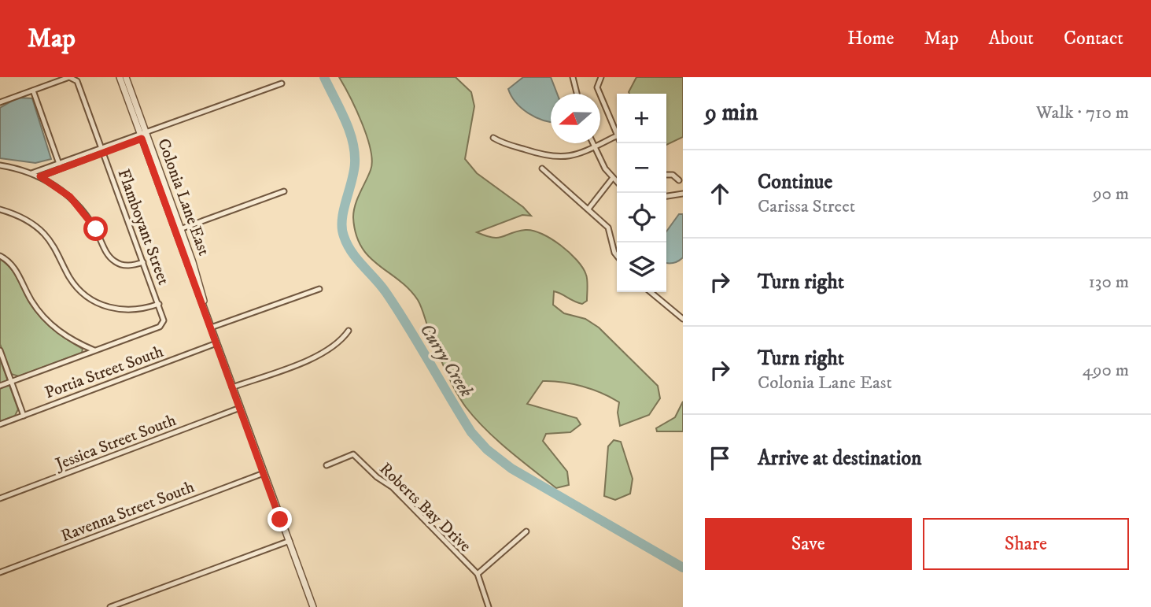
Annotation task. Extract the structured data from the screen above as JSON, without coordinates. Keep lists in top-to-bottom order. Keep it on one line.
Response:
{"streets":{"street":["Colonia Lane East","Flamboyant Street","Portia Street South","Jessica Street South","Roberts Bay Drive","Ravenna Street South"]},"crossings":[["Colonia Lane East","Portia Street South"],["Colonia Lane East","Jessica Street South"],["Colonia Lane East","Ravenna Street South"]],"water":["Curry Creek"],"north":"left","page":{"header":"Map","nav":["Home","Map","About","Contact"],"heading":["9 min","Walk · 710 m"],"map_buttons":["+","−"],"list":[["Continue","Carissa Street","90 m"],["Turn right","130 m"],["Turn right","Colonia Lane East","490 m"],"Arrive at destination"],"buttons":["Save","Share"]}}
